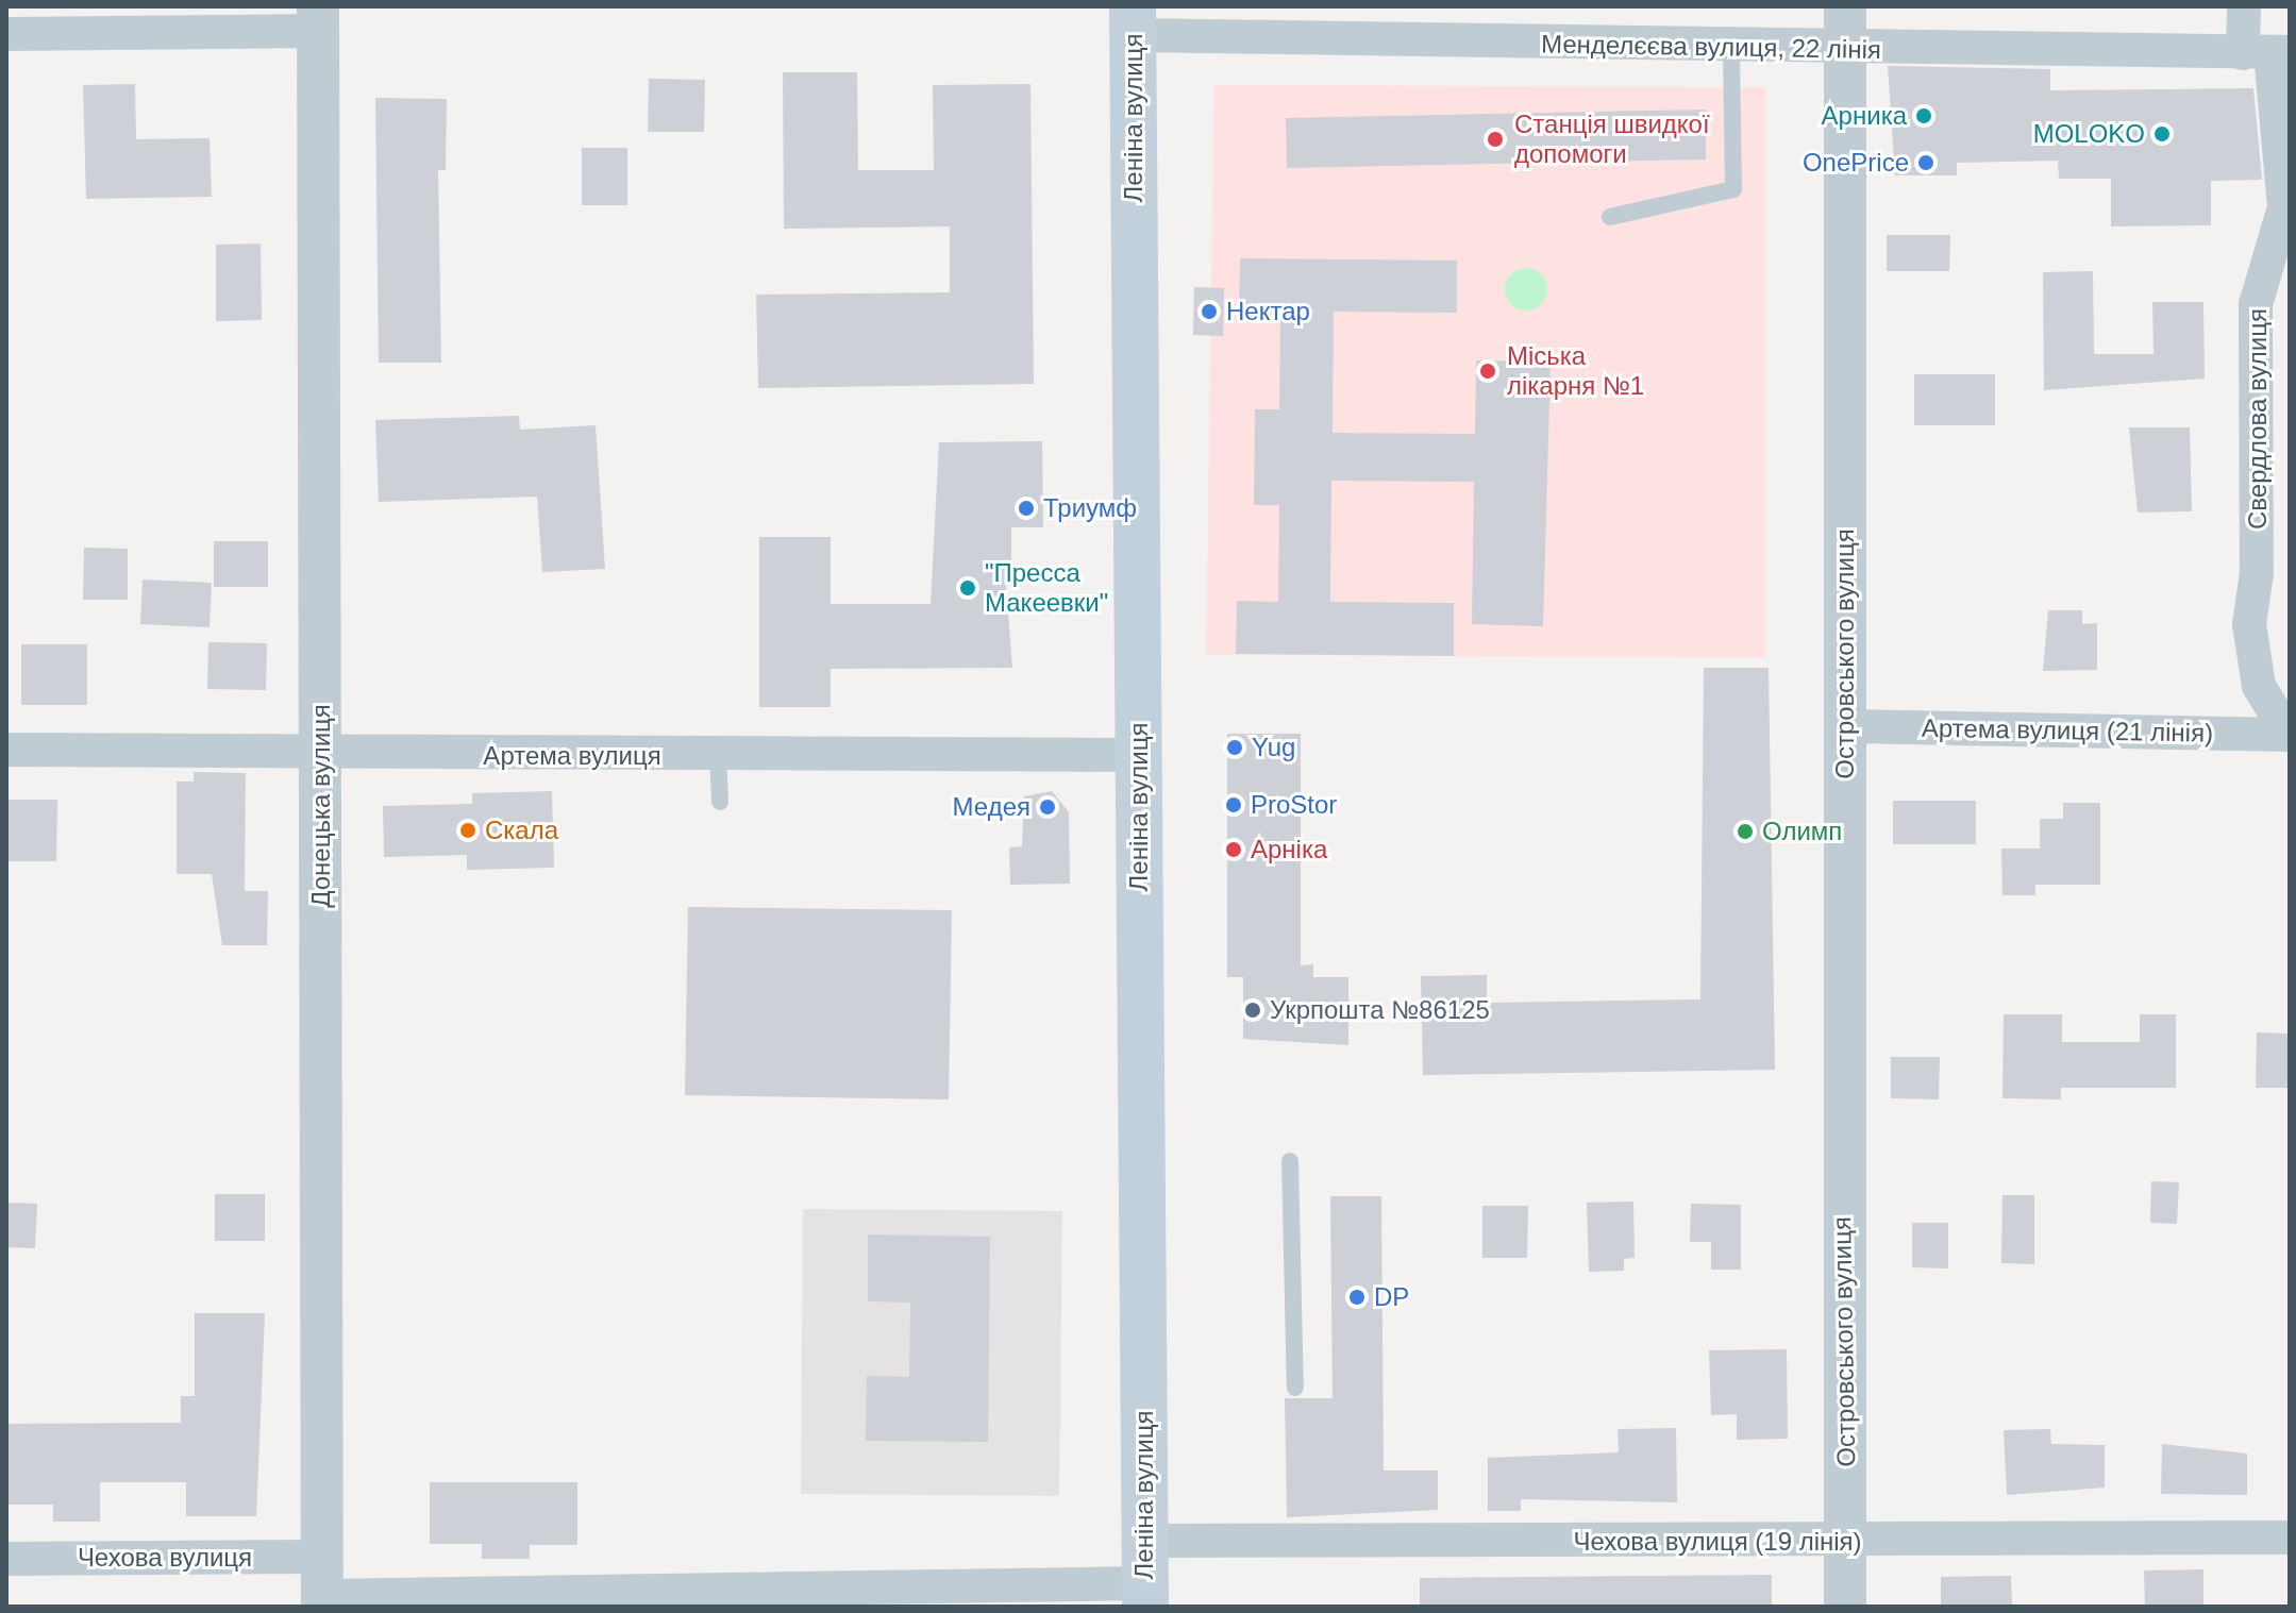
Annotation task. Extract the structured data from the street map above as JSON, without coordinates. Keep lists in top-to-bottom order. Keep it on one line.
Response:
{"streets":{"main road":["Леніна вулиця"],"street":["Менделєєва вулиця, 22 лінія","Свердлова вулиця","Островського вулиця","Артема вулиця (21 лiнiя)","Артема вулиця","Донецька вулиця","Чехова вулиця (19 лiнiя)","Чехова вулиця"]},"crossings":[["Менделєєва вулиця, 22 лінія","Леніна вулиця"],["Менделєєва вулиця, 22 лінія","Свердлова вулиця"],["Менделєєва вулиця, 22 лінія","Островського вулиця"],["Леніна вулиця","Артема вулиця"],["Леніна вулиця","Чехова вулиця (19 лiнiя)"],["Леніна вулиця","Чехова вулиця"],["Островського вулиця","Артема вулиця (21 лiнiя)"],["Островського вулиця","Чехова вулиця (19 лiнiя)"],["Артема вулиця","Донецька вулиця"],["Донецька вулиця","Чехова вулиця"],["Чехова вулиця (19 лiнiя)","Чехова вулиця"]],"places":["Арника","MOLOKO","Станція швидкої допомоги","OnePrice","Нектар","Міська лікарня №1","Триумф","\"Пресса Макеевки\"","Yug","ProStor","Медея","Скала","Олимп","Арніка","Укрпошта №86125","DP"]}
